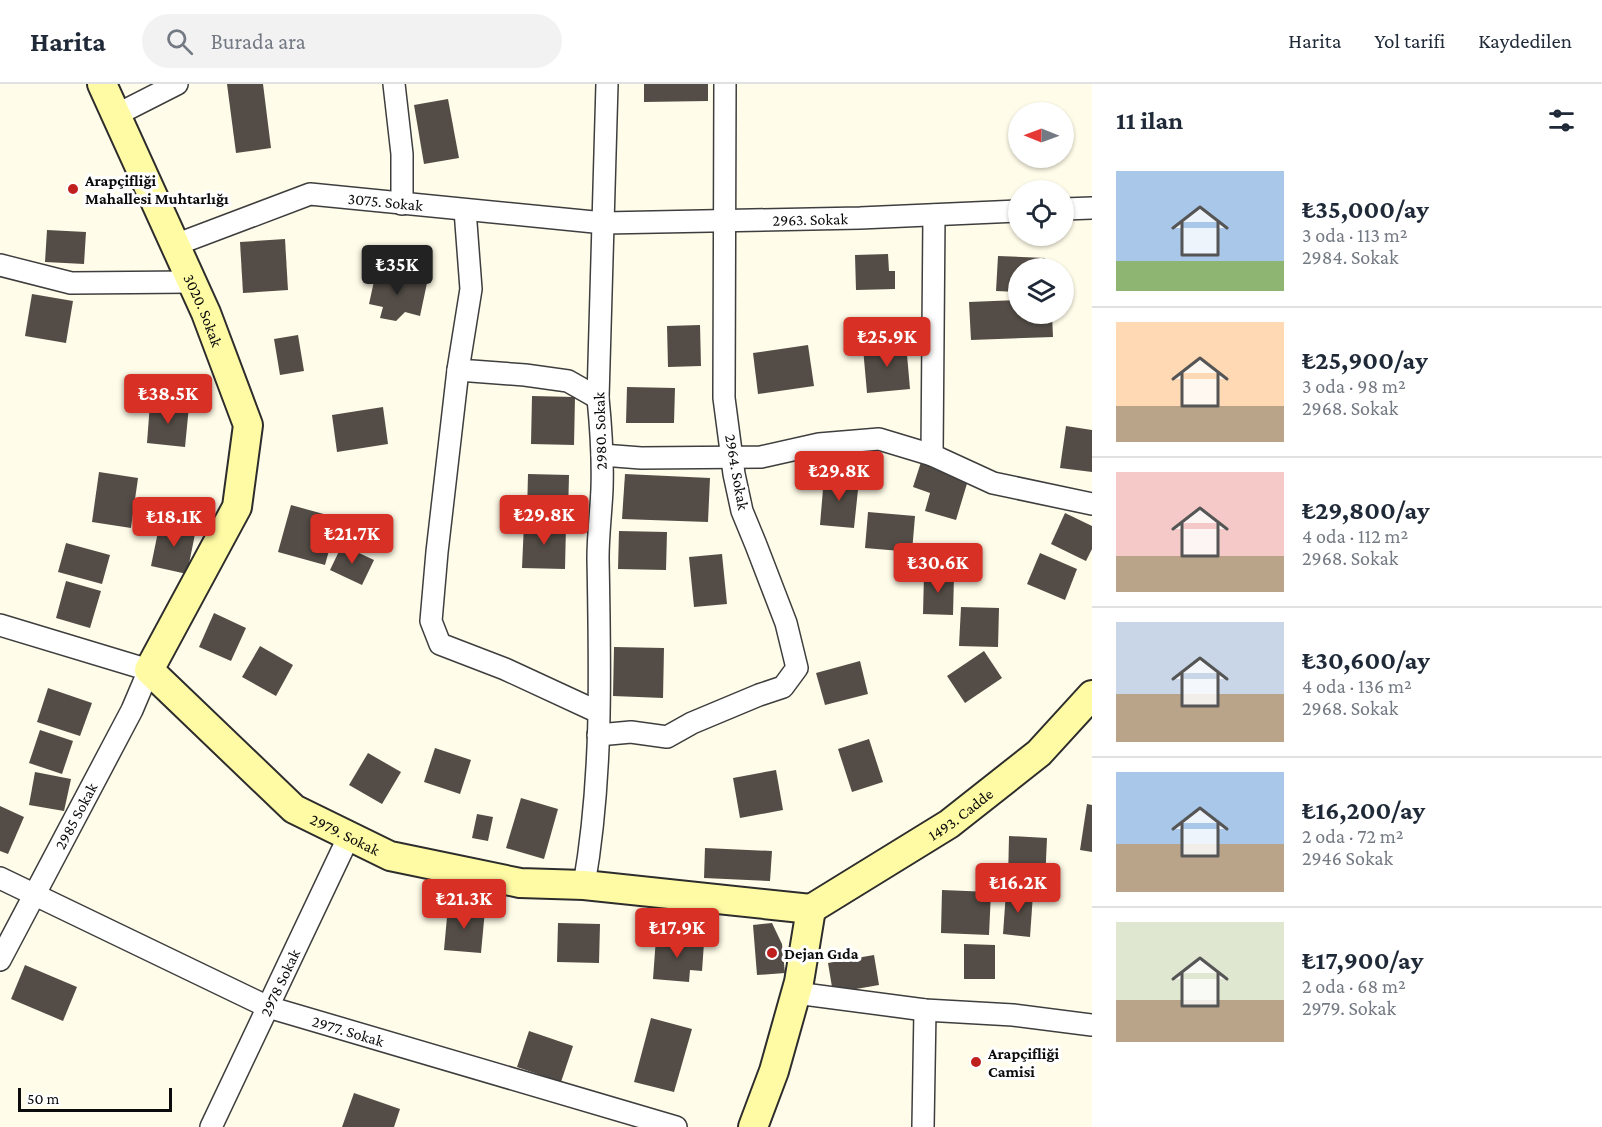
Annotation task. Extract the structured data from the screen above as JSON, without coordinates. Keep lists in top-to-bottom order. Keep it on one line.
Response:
{"streets":{"street":["3075. Sokak","2963. Sokak","3020. Sokak","2980. Sokak","2964. Sokak","1493. Cadde","2985 Sokak","2979. Sokak","2978 Sokak","2977. Sokak"]},"crossings":[["3075. Sokak","2963. Sokak"],["3075. Sokak","3020. Sokak"],["3075. Sokak","2980. Sokak"],["2963. Sokak","2980. Sokak"],["2963. Sokak","2964. Sokak"],["3020. Sokak","2985 Sokak"],["3020. Sokak","2979. Sokak"],["2980. Sokak","2964. Sokak"],["2980. Sokak","2979. Sokak"],["1493. Cadde","2979. Sokak"],["2985 Sokak","2979. Sokak"],["2985 Sokak","2977. Sokak"],["2979. Sokak","2978 Sokak"],["2978 Sokak","2977. Sokak"]],"places":["Arapçifliği Mahallesi Muhtarlığı","Dejan Gıda","Arapçifliği Camisi"],"scale_bar":"50 m","north":"left","page":{"header":"Harita","search":"Burada ara","nav":["Harita","Yol tarifi","Kaydedilen"],"heading":"11 ilan","list":[{"name":"₺35,000/ay","note":"3 oda · 113 m² · 2984. Sokak"},{"name":"₺25,900/ay","note":"3 oda · 98 m² · 2968. Sokak"},{"name":"₺29,800/ay","note":"4 oda · 112 m² · 2968. Sokak"},{"name":"₺30,600/ay","note":"4 oda · 136 m² · 2968. Sokak"},{"name":"₺16,200/ay","note":"2 oda · 72 m² · 2946 Sokak"},{"name":"₺17,900/ay","note":"2 oda · 68 m² · 2979. Sokak"}],"price":["₺35K","₺25.9K","₺38.5K","₺29.8K","₺29.8K","₺18.1K","₺21.7K","₺30.6K","₺16.2K","₺21.3K","₺17.9K"],"scale":"50 m"}}
